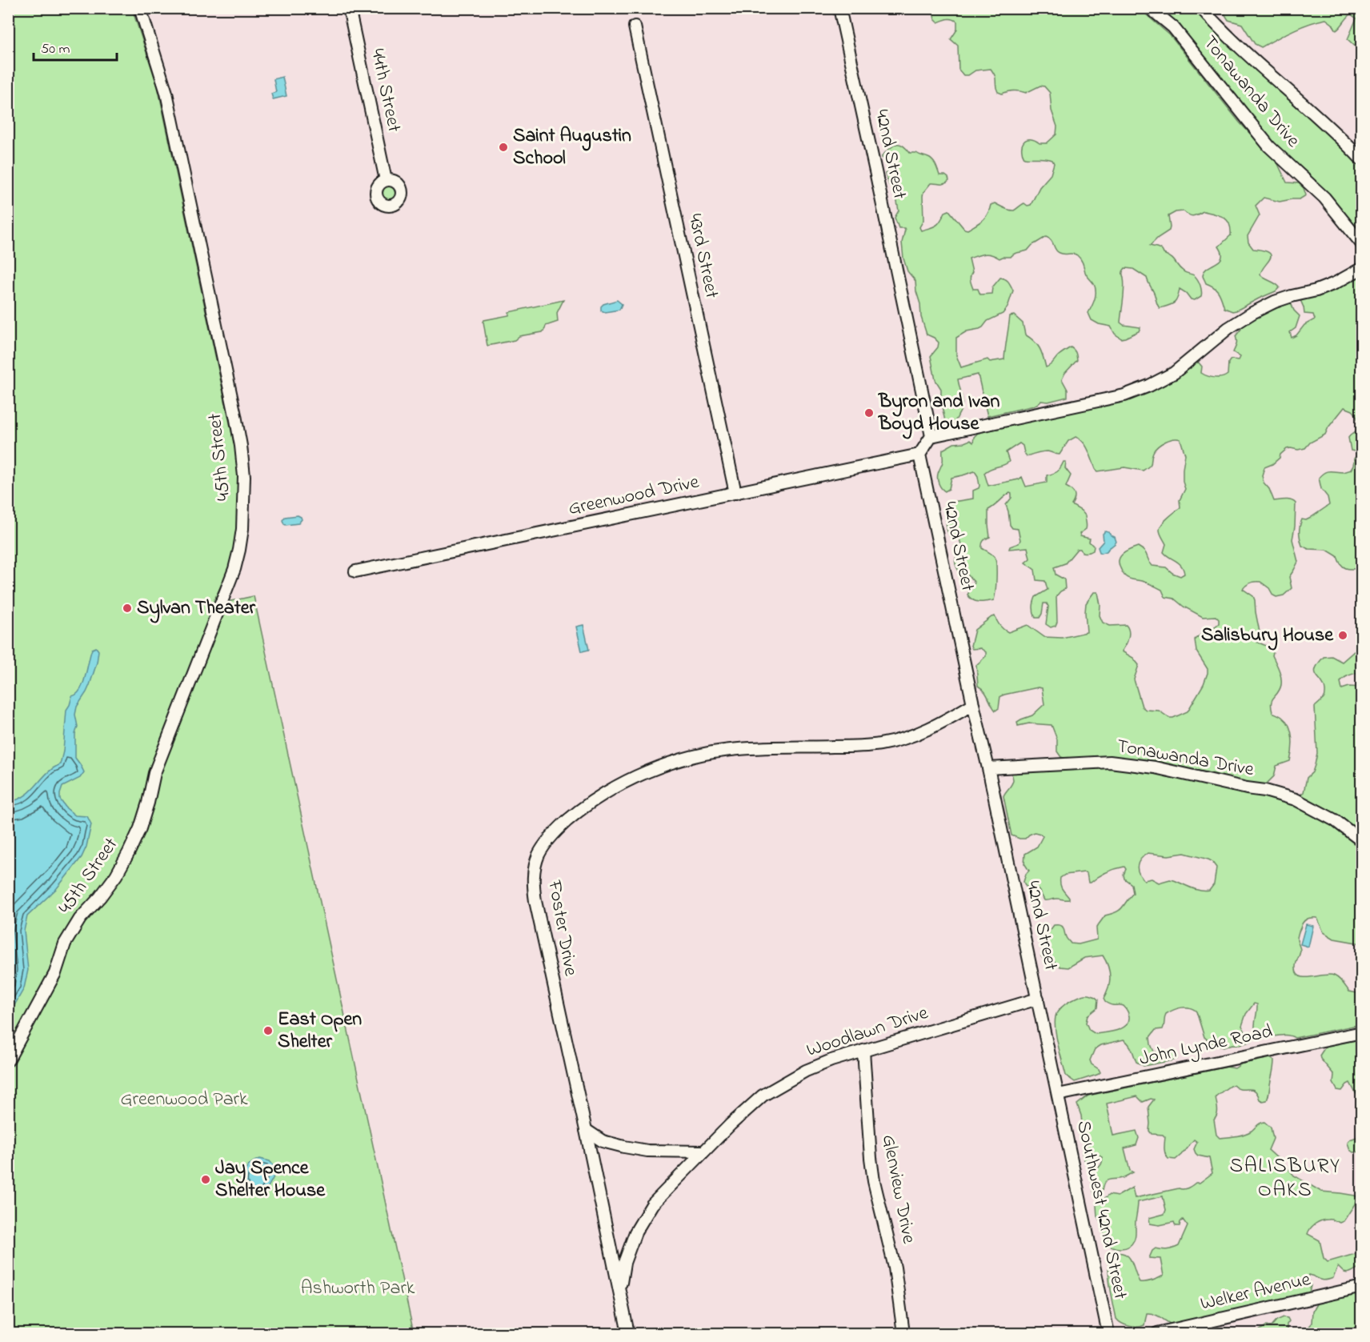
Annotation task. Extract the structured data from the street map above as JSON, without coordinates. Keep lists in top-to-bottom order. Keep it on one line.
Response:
{"streets":{"street":["44th Street","Tonawanda Drive","42nd Street","43rd Street","45th Street","Greenwood Drive","Foster Drive","Woodlawn Drive","John Lynde Road","Glenview Drive","Southwest 42nd Street","Welker Avenue"]},"crossings":[["Tonawanda Drive","42nd Street"],["42nd Street","Greenwood Drive"],["42nd Street","Foster Drive"],["42nd Street","Woodlawn Drive"],["42nd Street","John Lynde Road"],["42nd Street","Southwest 42nd Street"],["43rd Street","Greenwood Drive"],["Foster Drive","Woodlawn Drive"],["Woodlawn Drive","Glenview Drive"],["John Lynde Road","Southwest 42nd Street"]],"districts":["SALISBURY OAKS"],"parks":["Greenwood Park","Ashworth Park"],"places":["Saint Augustin School","Byron and Ivan Boyd House","Sylvan Theater","Salisbury House","East Open Shelter","Jay Spence Shelter House"],"scale_bar":"50 m"}
